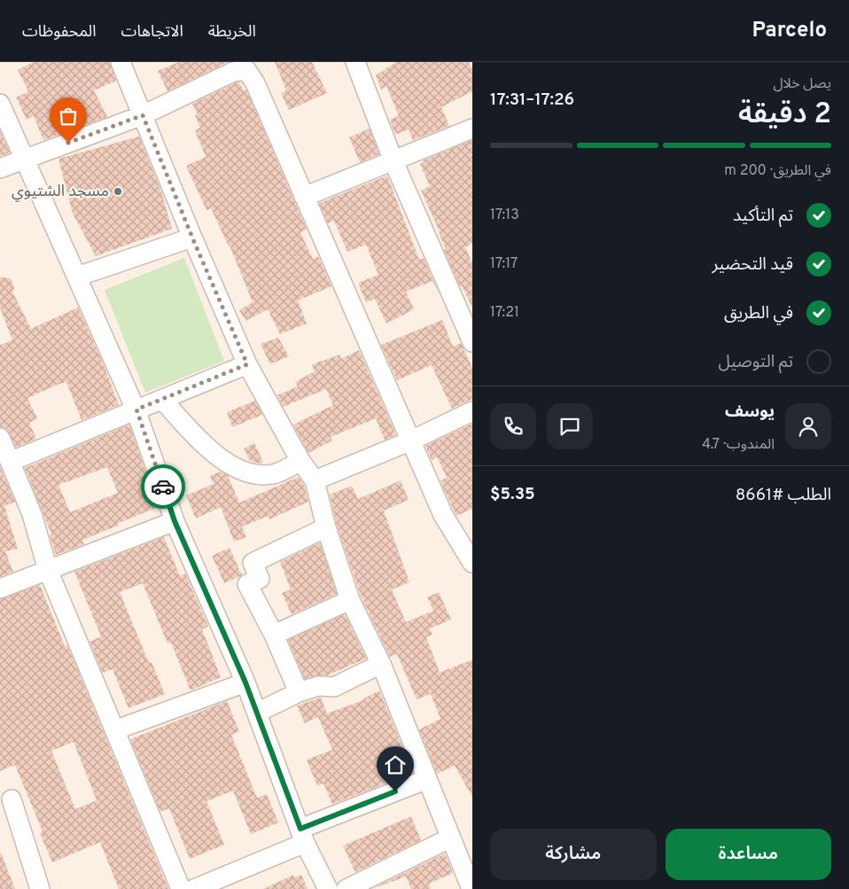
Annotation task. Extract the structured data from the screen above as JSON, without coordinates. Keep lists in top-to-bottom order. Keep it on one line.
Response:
{"places":["مسجد الشتيوي"],"page":{"header":"Parcelo","nav":["الخريطة","الاتجاهات","المحفوظات"],"heading":["2 دقيقة","يصل خلال","17:26–17:31"],"panel":["يوسف","المندوب · 4.7","الطلب #8661","$5.35"],"bar":"في الطريق · 200 m","list":[["تم التأكيد","17:13"],["قيد التحضير","17:17"],["في الطريق","17:21"],"تم التوصيل"],"buttons":["مساعدة","مشاركة"]}}
